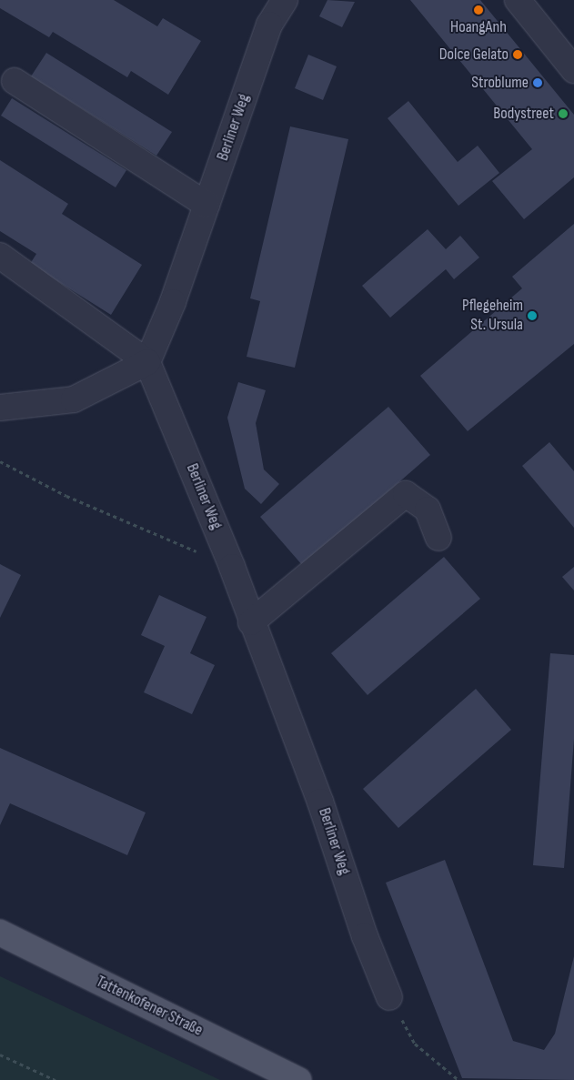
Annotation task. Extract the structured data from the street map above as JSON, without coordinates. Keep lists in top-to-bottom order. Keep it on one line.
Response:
{"streets":{"main road":["Tattenkofener Straße"],"street":["Berliner Weg"]},"places":["HoangAnh","Dolce Gelato","Stroblume","Bodystreet","Pflegeheim St. Ursula"]}
